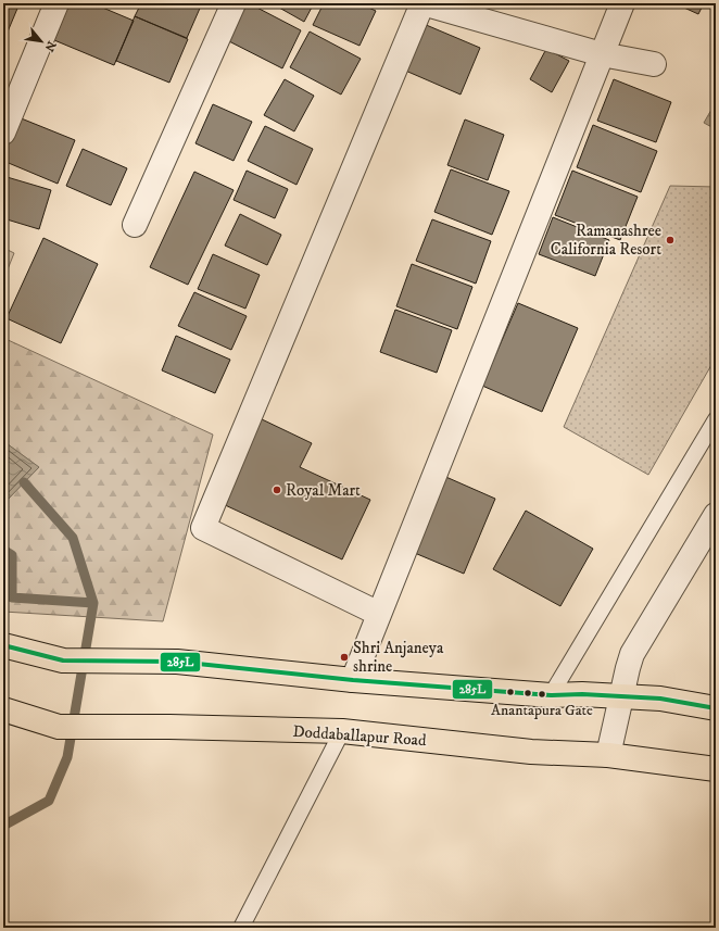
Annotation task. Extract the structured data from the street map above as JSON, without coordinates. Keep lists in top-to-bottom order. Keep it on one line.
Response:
{"streets":{"main road":["Doddaballapur Road"]},"places":["Ramanashree California Resort","Royal Mart","Shri Anjaneya shrine","Anantapura Gate"],"lines":["transit line 285L"],"north":"bottom right"}
